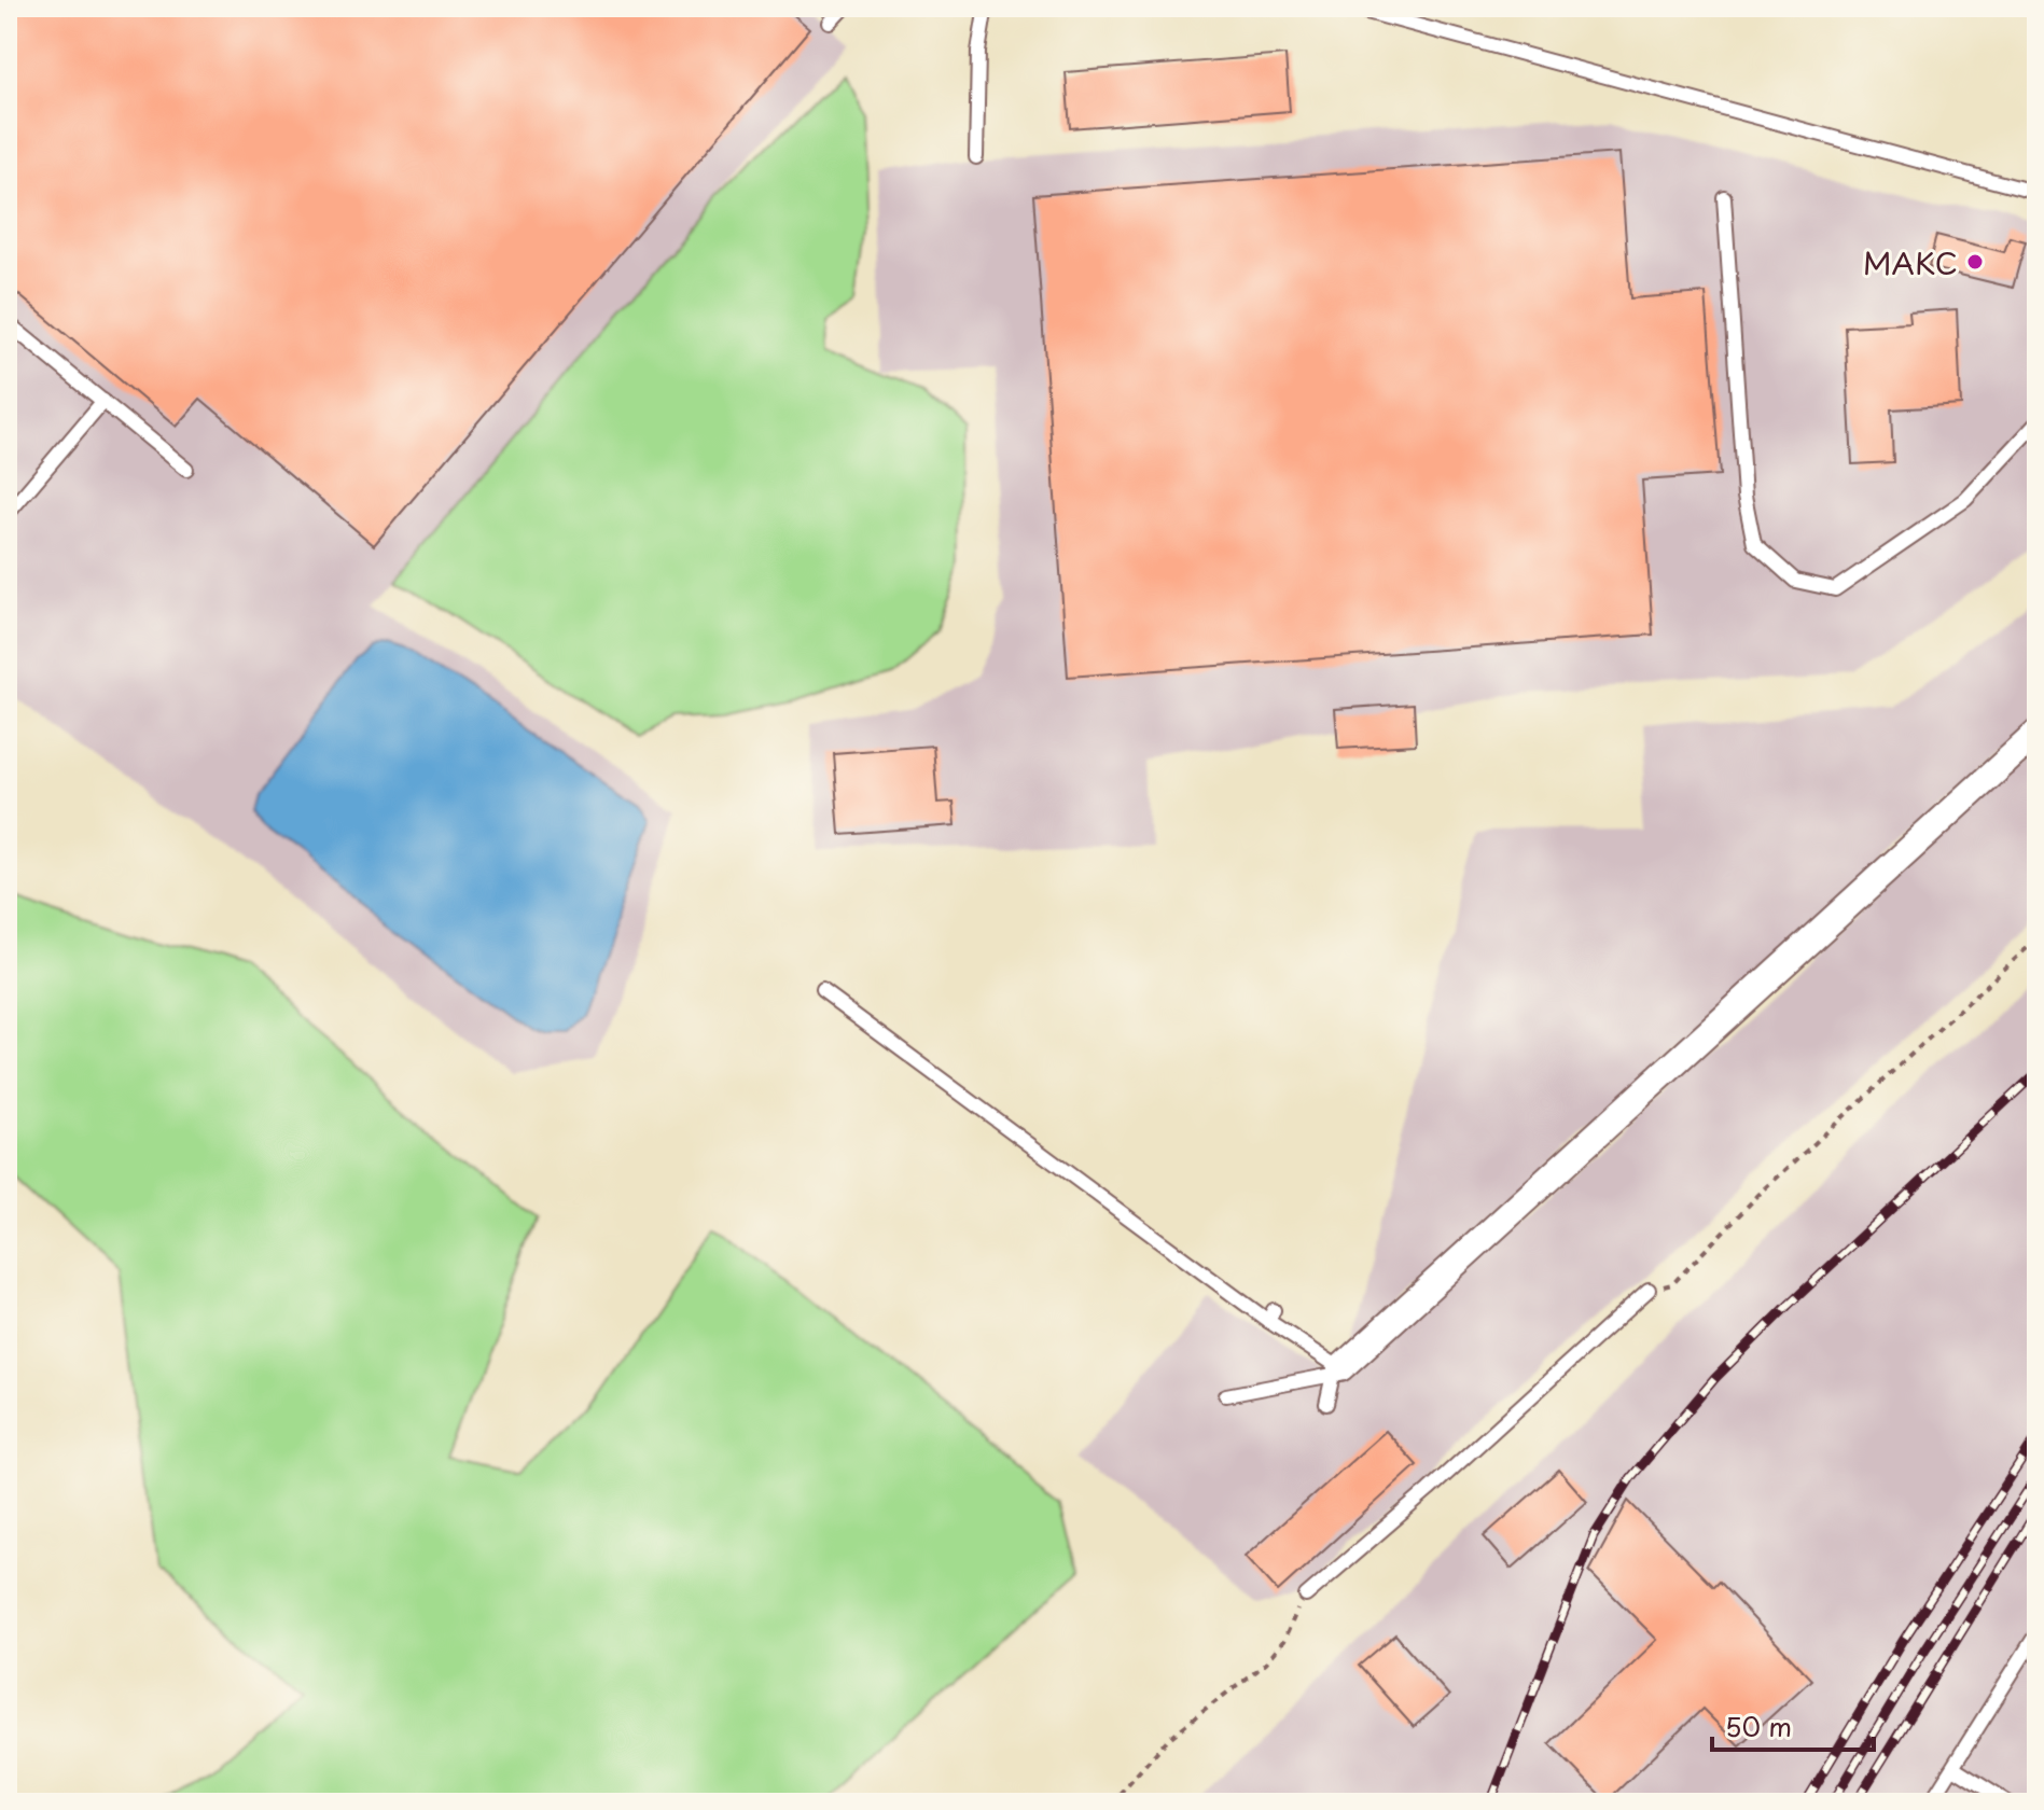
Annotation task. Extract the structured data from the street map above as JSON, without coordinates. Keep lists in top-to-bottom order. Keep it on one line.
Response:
{"places":["МАКС"],"scale_bar":"50 m"}
